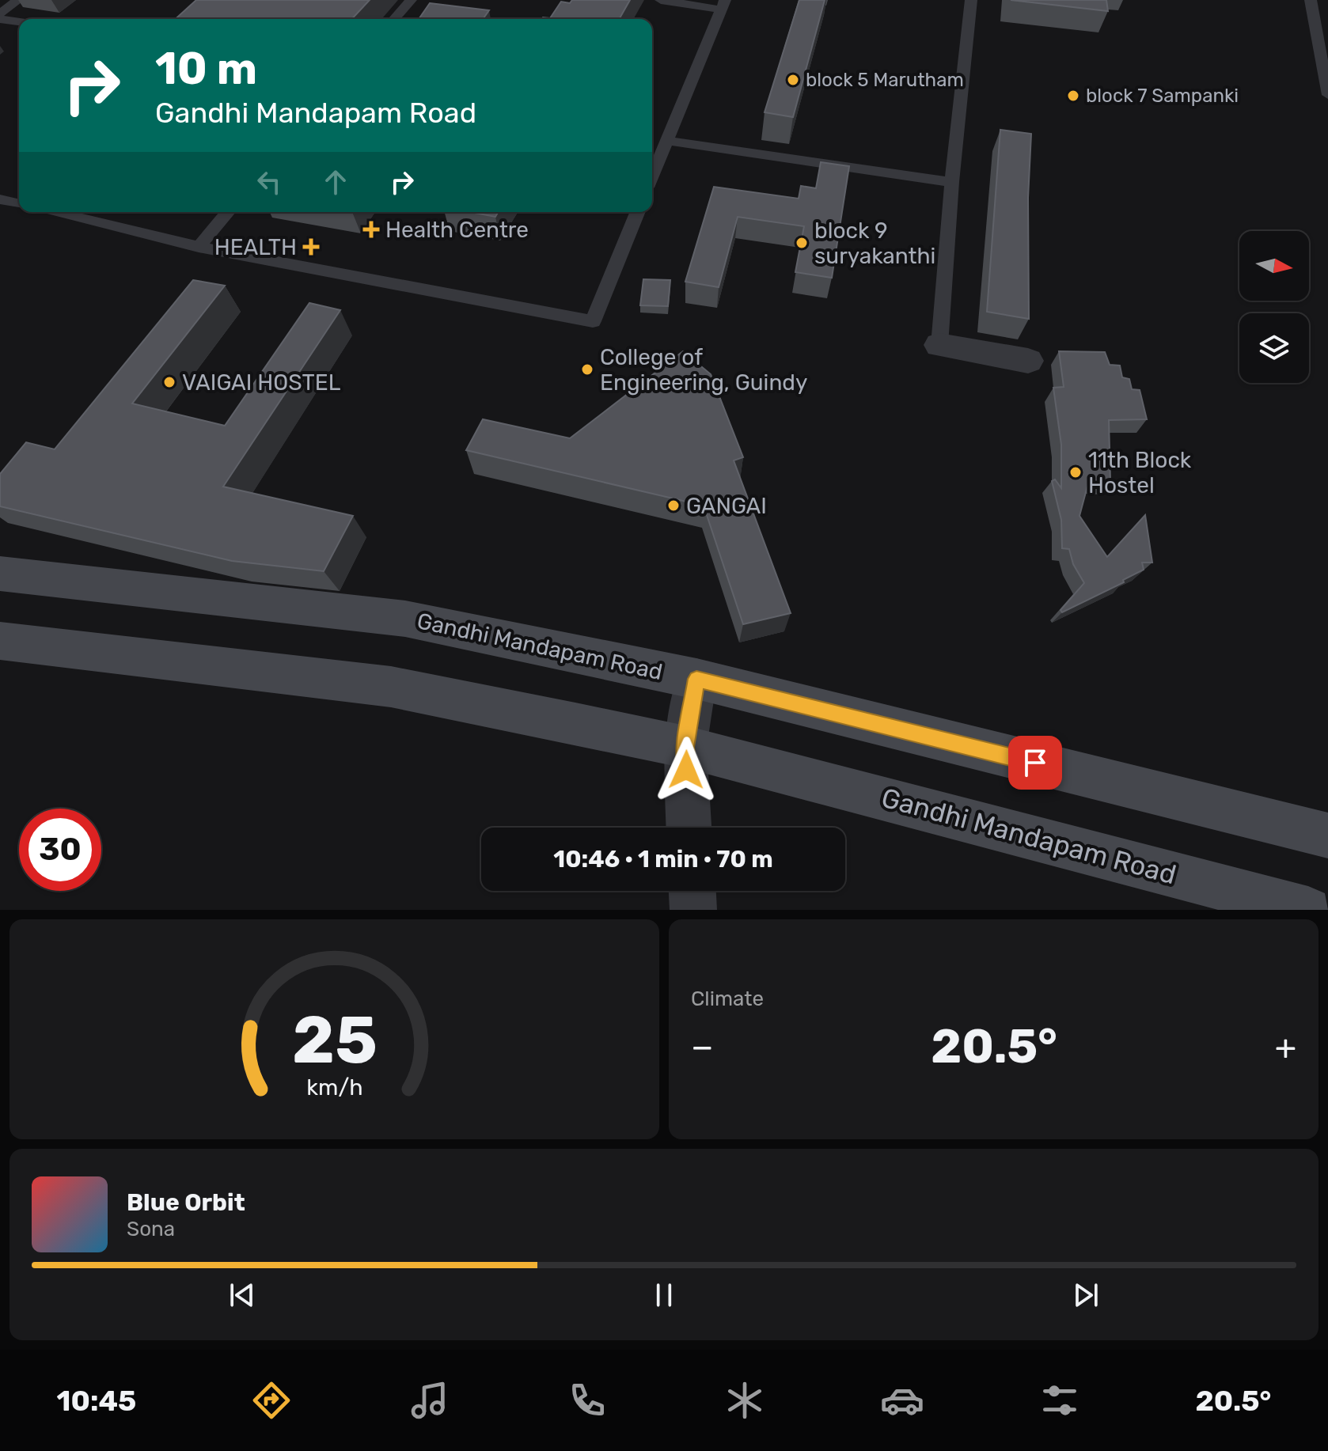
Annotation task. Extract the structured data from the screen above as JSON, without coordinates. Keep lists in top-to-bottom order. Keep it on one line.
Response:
{"streets":{"main road":["Gandhi Mandapam Road"]},"places":{"other":["block 5 Marutham","block 7 Sampanki","block 9 suryakanthi","College of Engineering, Guindy","VAIGAI HOSTEL","11th Block Hostel","GANGAI"],"health":["Health Centre","HEALTH"]},"north":"right","page":{"turn":["10 m","Gandhi Mandapam Road"],"limit":"30","trip":"10:46 · 1 min · 70 m","tile":"Climate","heat":["−","20.5°","+"],"song":["Blue Orbit","Sona"],"tabs":["10:45","20.5°"],"gauge":["25","km/h"]}}
